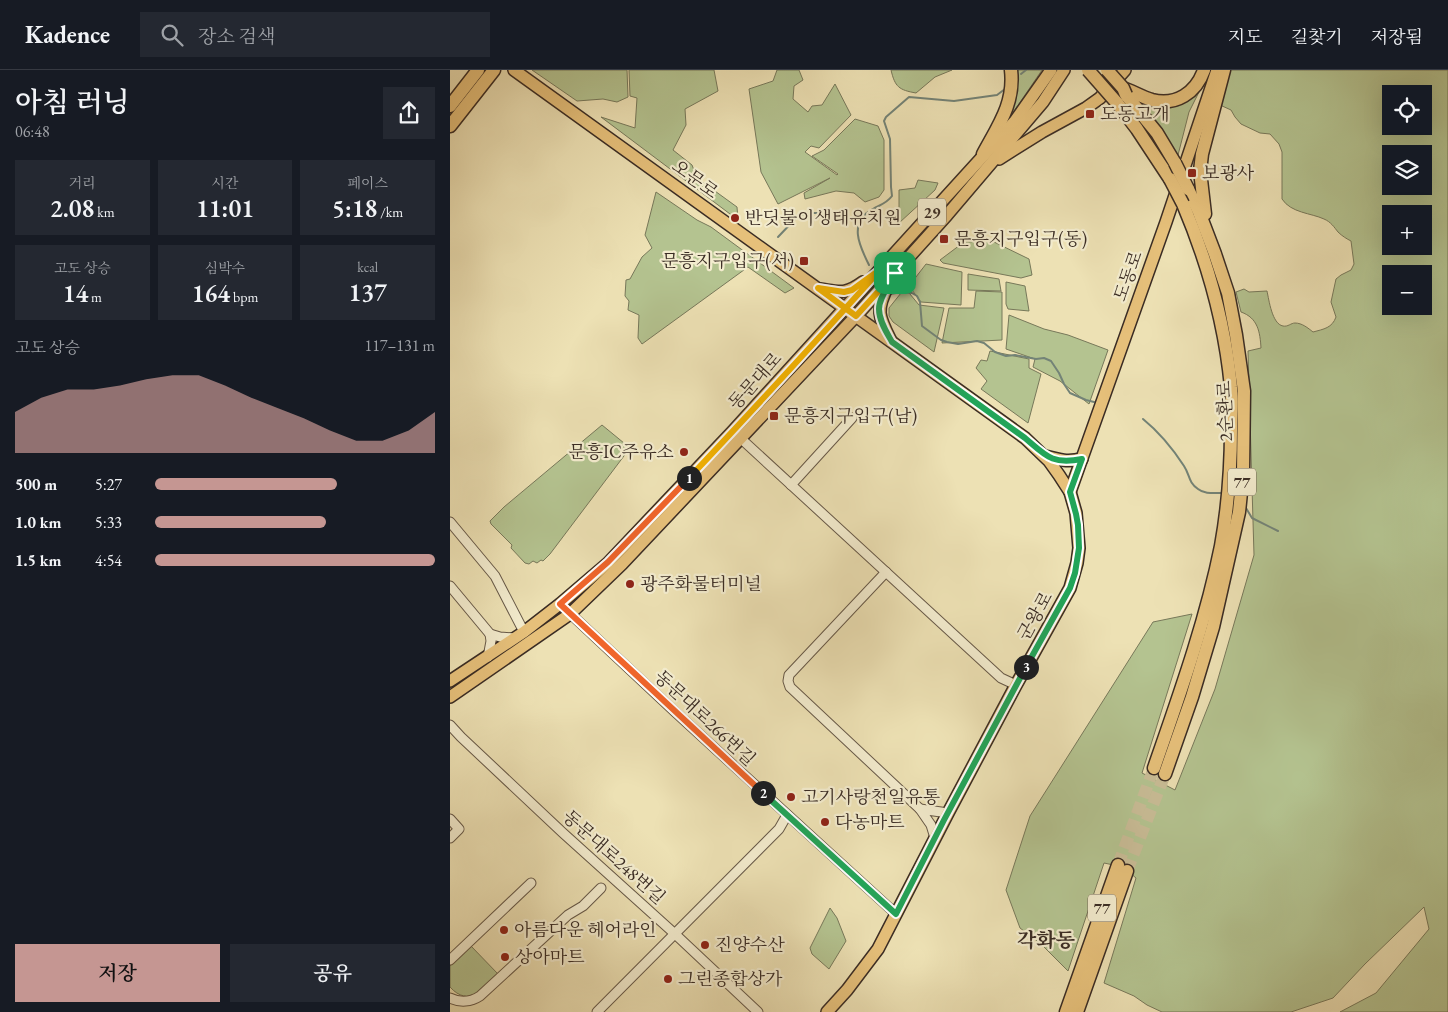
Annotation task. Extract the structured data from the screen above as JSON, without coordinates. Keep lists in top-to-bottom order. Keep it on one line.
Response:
{"streets":{"highway":["2순환로","77"],"main road":["오문로","29","도동로","동문대로","군왕로"],"street":["동문대로266번길","동문대로248번길"]},"crossings":[["오문로","동문대로"],["오문로","군왕로"],["도동로","군왕로"],["동문대로","군왕로"],["동문대로","동문대로266번길"],["군왕로","동문대로266번길"]],"districts":["각화동"],"places":{"transit":["도동고개","보광사","문흥지구입구(동)","문흥지구입구(서)","문흥지구입구(남)"],"other":["반딧불이생태유치원","문흥IC주유소","광주화물터미널","고기사랑천일유통","다농마트","아름다운 헤어라인","진양수산","상아마트","그린종합상가"]},"page":{"header":"Kadence","search":"장소 검색","nav":["지도","길찾기","저장됨"],"heading":["아침 러닝","06:48"],"map_buttons":["+","−"],"stats":[["거리","2.08 km"],["시간","11:01"],["페이스","5:18 /km"],["고도 상승","14 m"],["심박수","164 bpm"],["kcal","137"]],"chart":["고도 상승","117–131 m"],"list":[{"name":"500 m","note":"5:27"},{"name":"1.0 km","note":"5:33"},{"name":"1.5 km","note":"4:54"}],"pins":["1","3","2"],"buttons":["저장","공유"]}}
